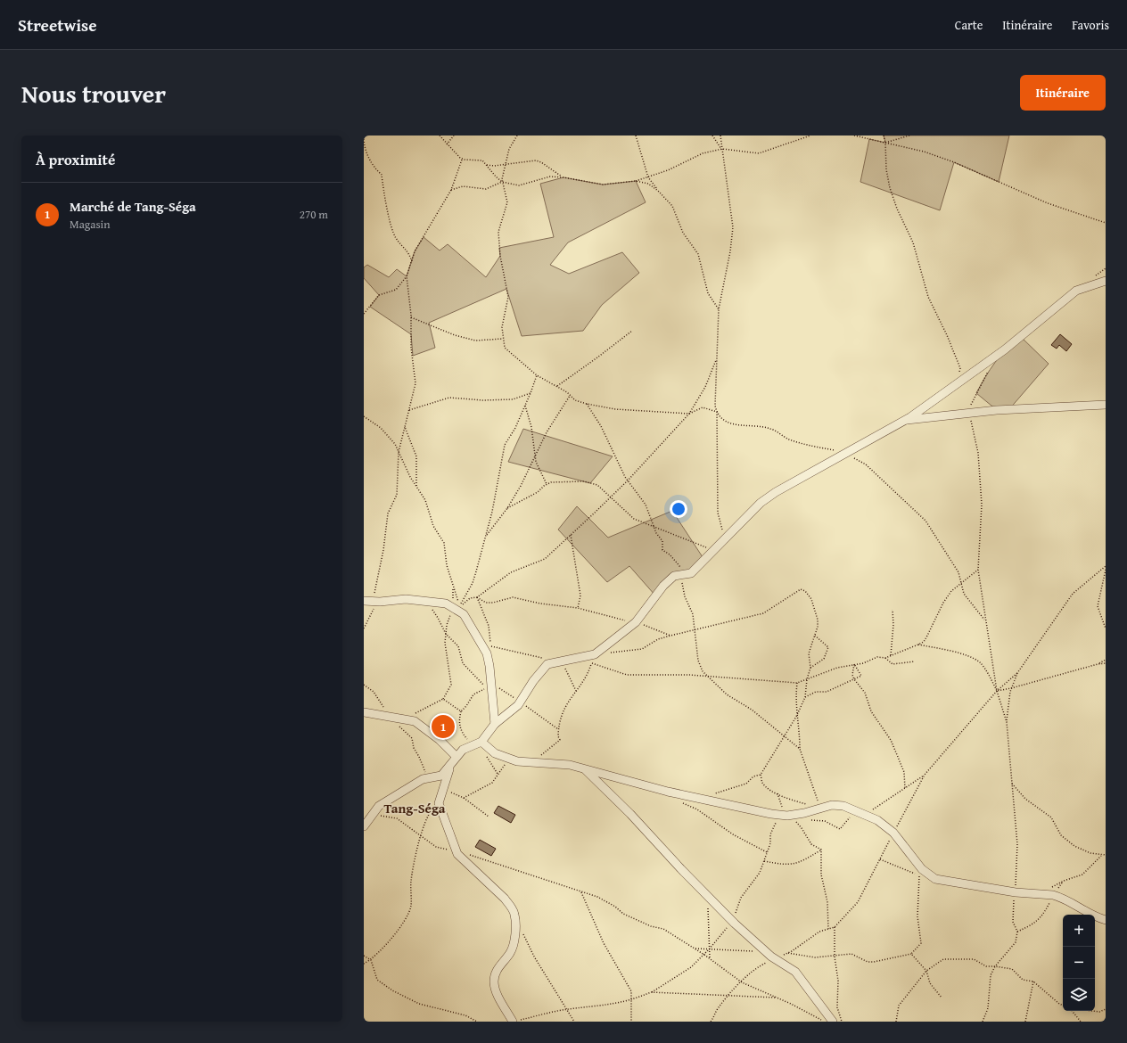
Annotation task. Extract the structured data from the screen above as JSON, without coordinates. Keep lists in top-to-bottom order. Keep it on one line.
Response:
{"districts":["Tang-Séga"],"page":{"header":"Streetwise","nav":["Carte","Itinéraire","Favoris"],"title":"Nous trouver","buttons":"Itinéraire","heading":"À proximité","list":[{"mark":"1","name":"Marché de Tang-Séga","note":"Magasin","value":"270 m"}],"pins":"1","map_buttons":["+","−"]}}
